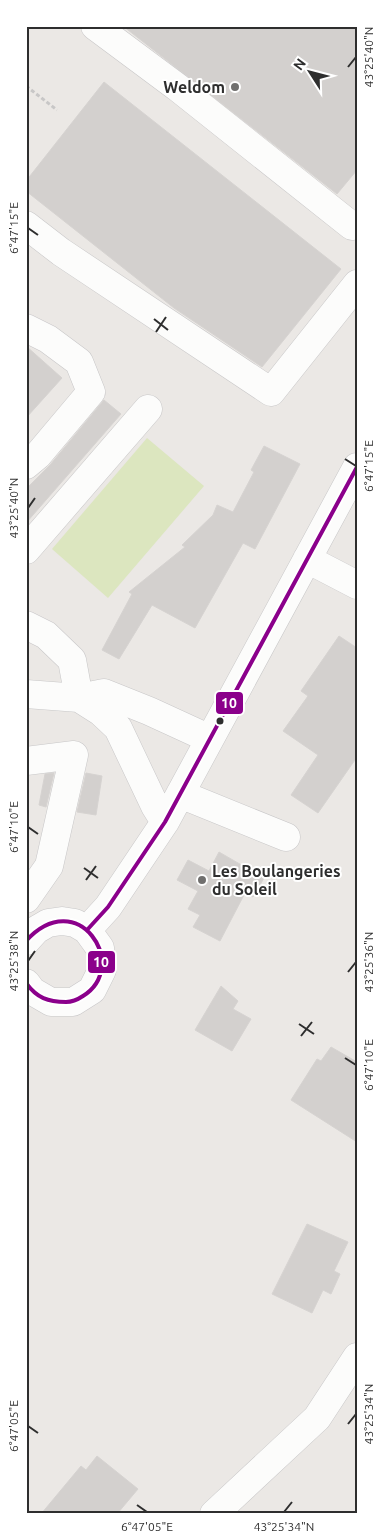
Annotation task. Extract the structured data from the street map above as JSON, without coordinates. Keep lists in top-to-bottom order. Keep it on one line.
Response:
{"places":["Weldom","Les Boulangeries du Soleil"],"lines":["transit line 10"],"north":"top left","coordinates":["43°25'40\"N","6°47'15\"E","6°47'10\"E","43°25'38\"N","43°25'36\"N","43°25'34\"N","6°47'05\"E"]}
